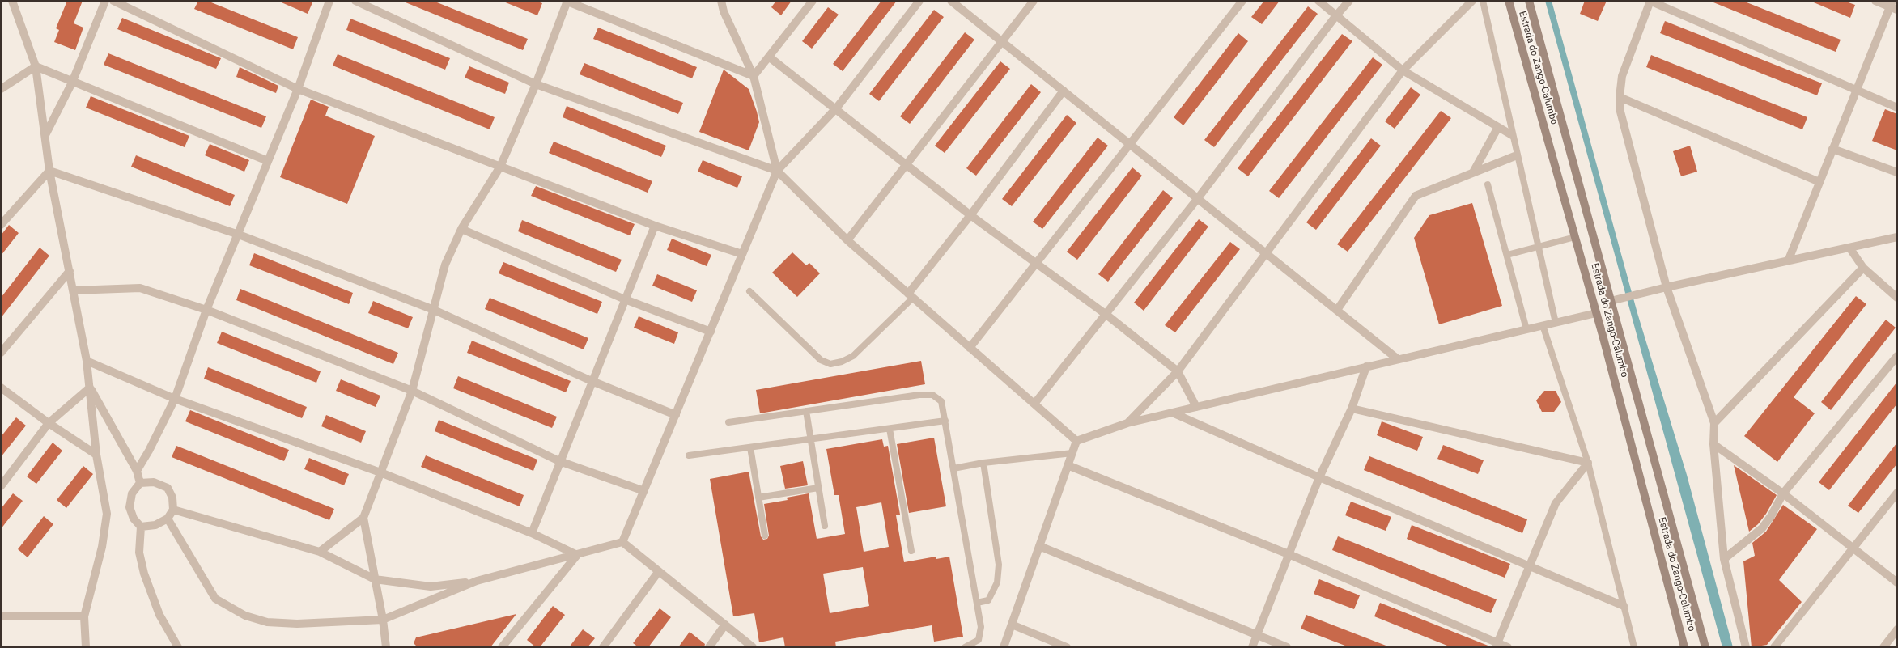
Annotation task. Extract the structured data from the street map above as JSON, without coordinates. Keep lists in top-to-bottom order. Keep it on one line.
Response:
{"streets":{"main road":["Estrada do Zango-Calumbo"]}}
